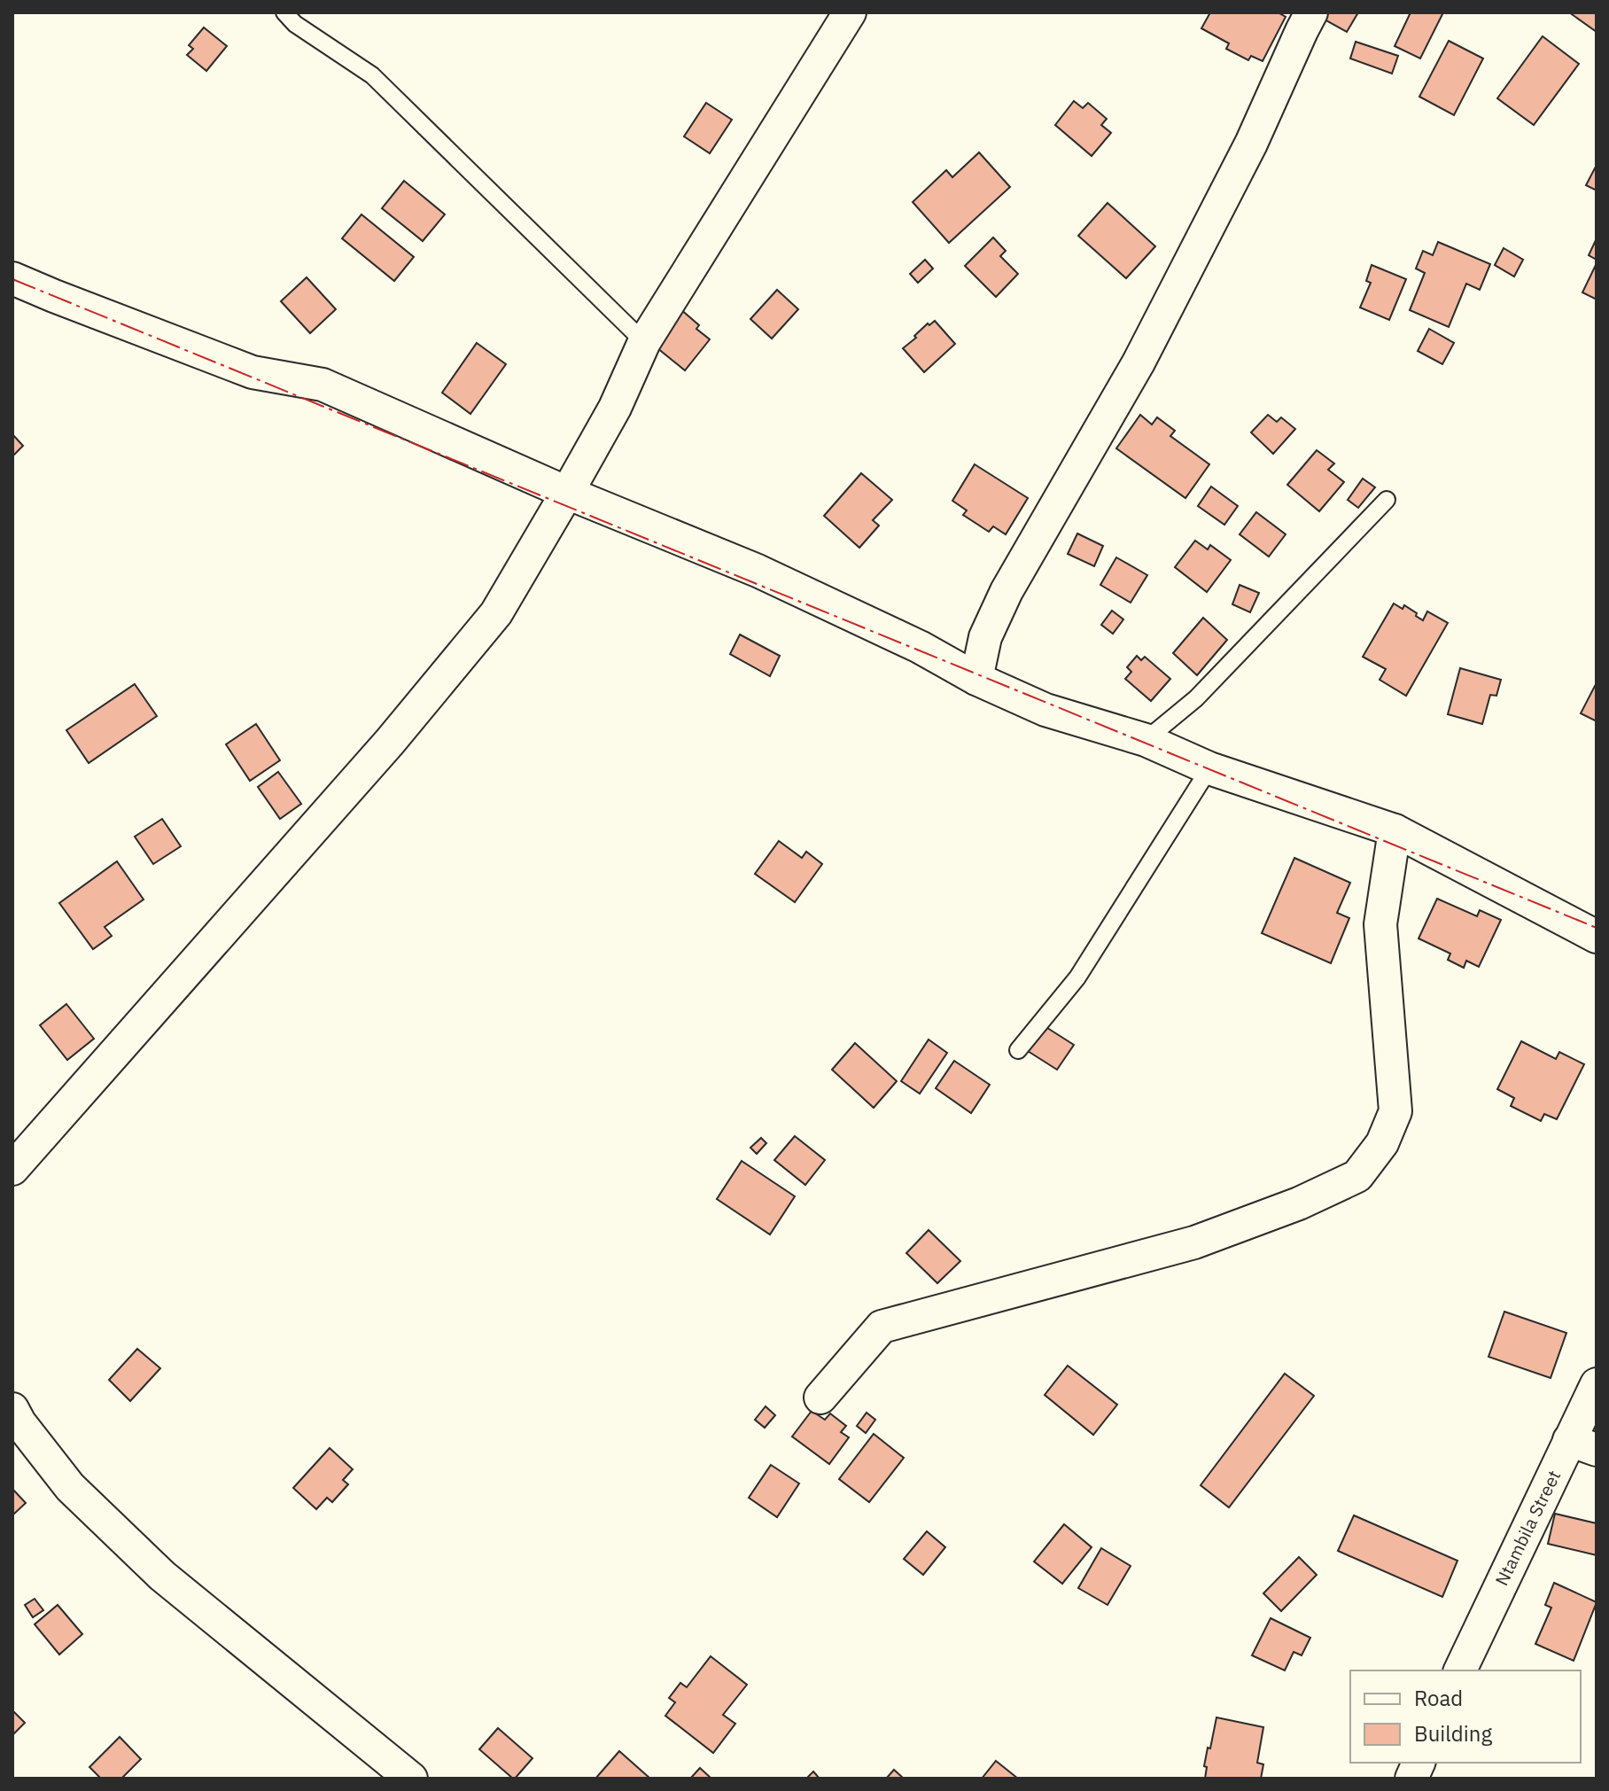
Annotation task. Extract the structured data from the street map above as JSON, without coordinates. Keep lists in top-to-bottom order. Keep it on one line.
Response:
{"streets":{"street":["Ntambila Street"]},"legend":["Road","Building"]}
